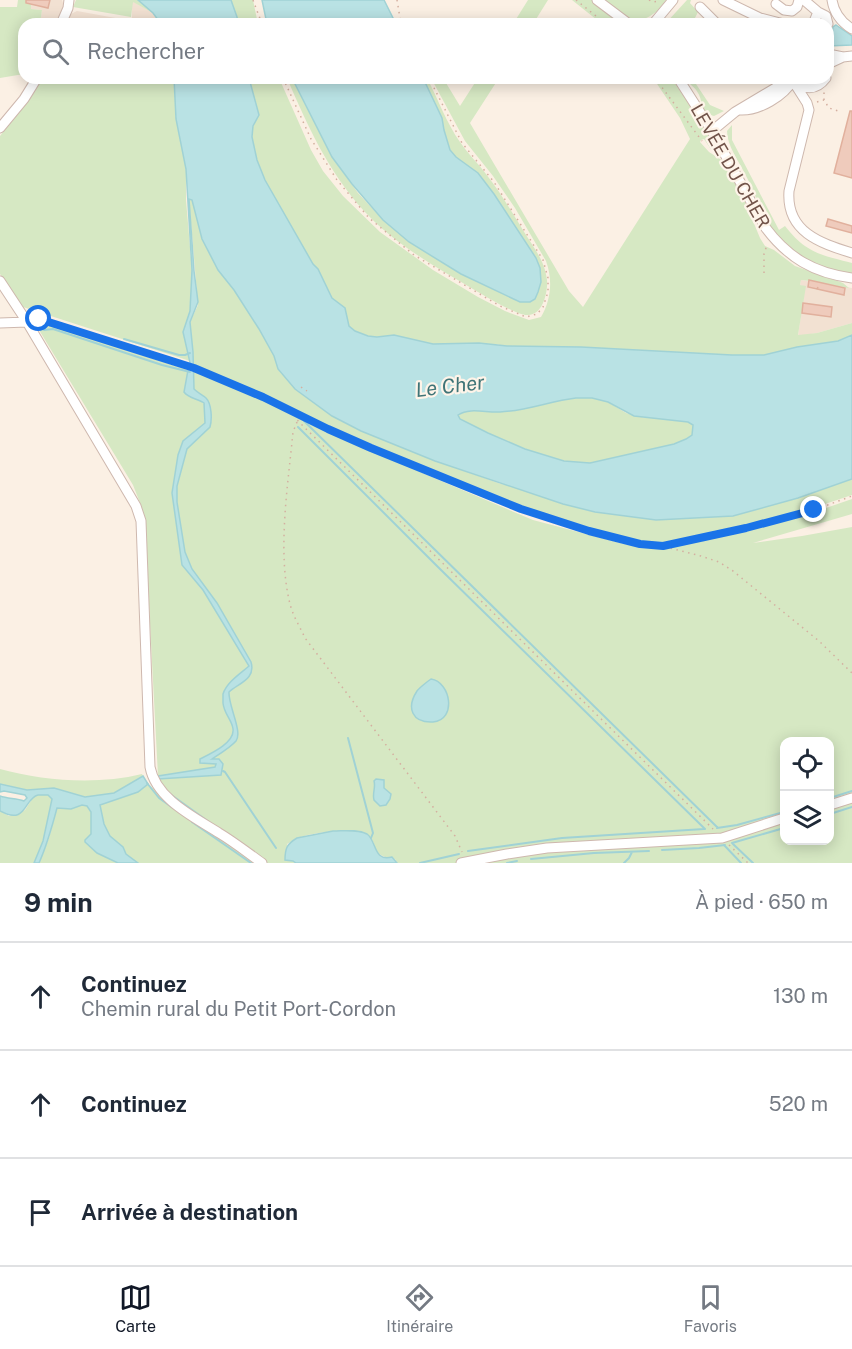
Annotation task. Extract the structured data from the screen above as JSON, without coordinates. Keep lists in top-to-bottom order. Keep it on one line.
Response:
{"streets":{"street":["LEVÉE DU CHER"]},"water":["Le Cher"],"page":{"search":"Rechercher","heading":["9 min","À pied · 650 m"],"list":[["Continuez","Chemin rural du Petit Port-Cordon","130 m"],["Continuez","520 m"],"Arrivée à destination"],"nav":["Carte","Itinéraire","Favoris"]}}
